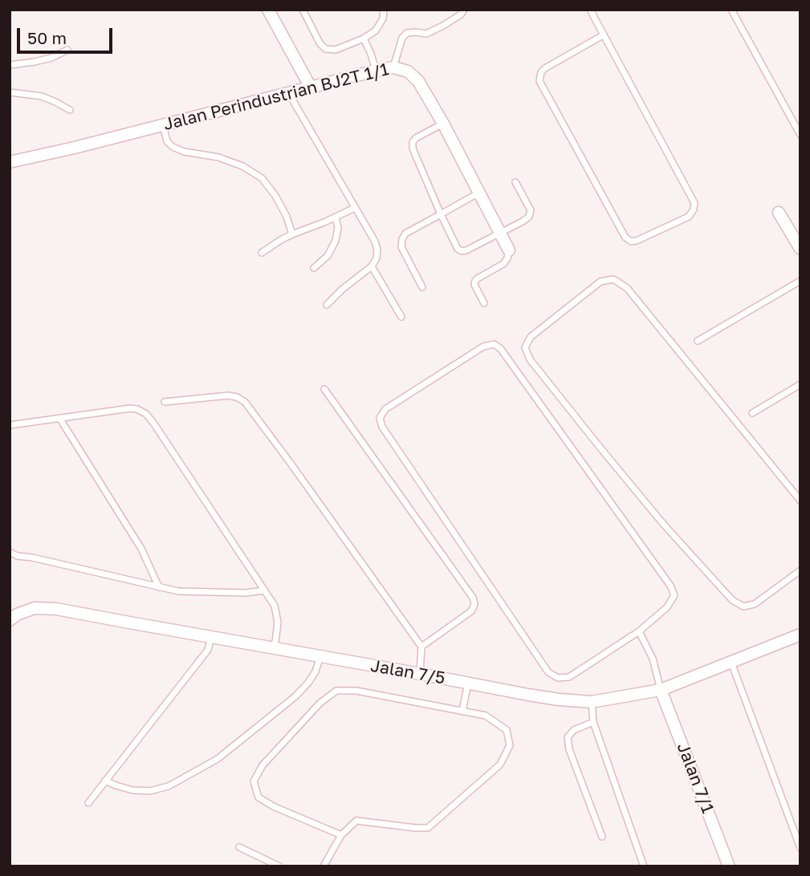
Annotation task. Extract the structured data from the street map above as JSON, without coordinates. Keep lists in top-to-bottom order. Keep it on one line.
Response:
{"streets":{"street":["Jalan Perindustrian BJ2T 1/1","Jalan 7/5","Jalan 7/1"]},"crossings":[["Jalan 7/5","Jalan 7/1"]],"scale_bar":"50 m"}
